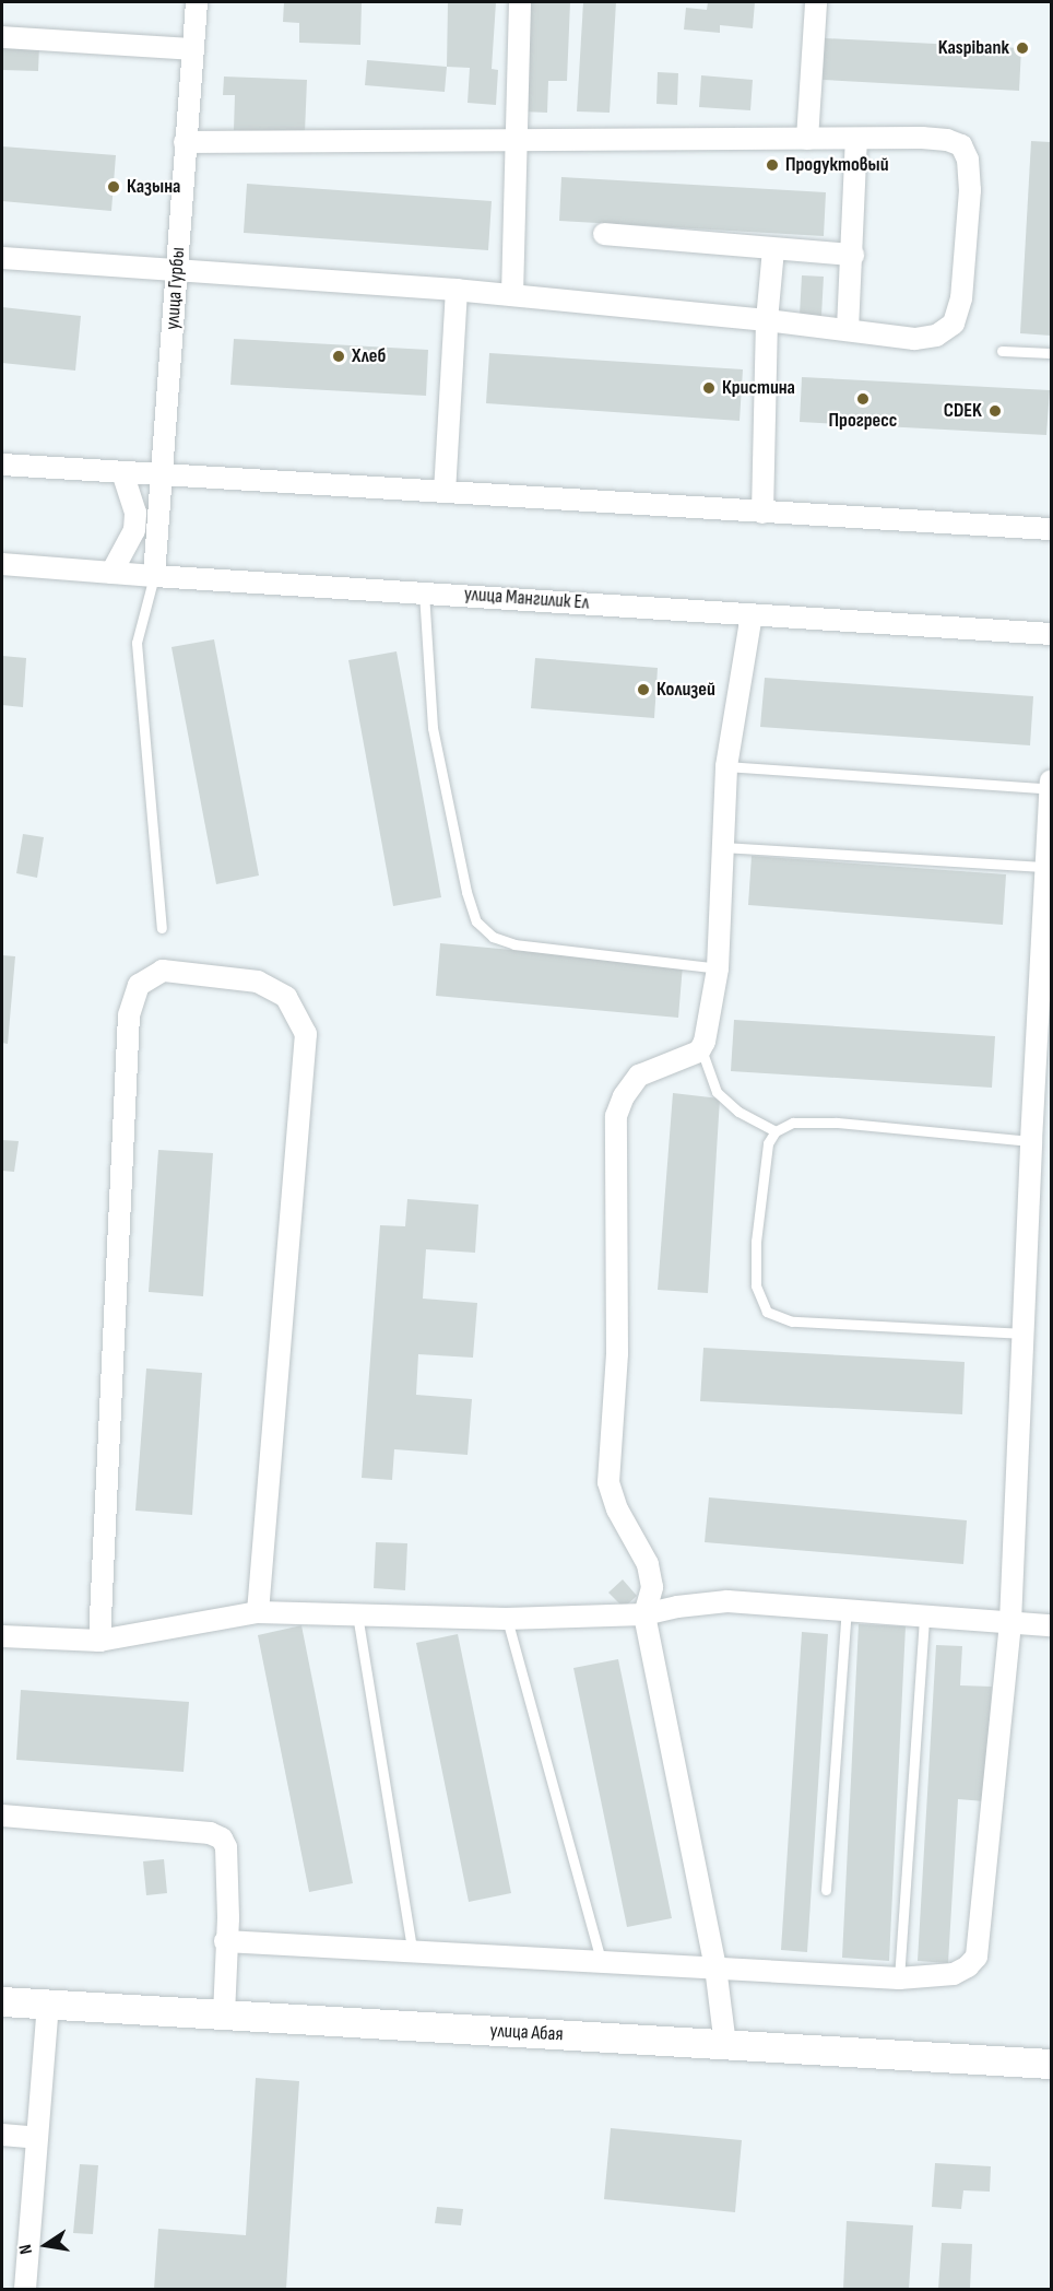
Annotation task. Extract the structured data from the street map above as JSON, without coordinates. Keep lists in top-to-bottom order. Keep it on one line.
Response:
{"streets":{"street":["улица Гурбы","улица Мангилик Ел","улица Абая"]},"crossings":[["улица Гурбы","улица Мангилик Ел"]],"places":["Kaspibank","Продуктовый","Казына","Хлеб","Кристина","Прогресс","CDEK","Колизей"],"north":"left"}
